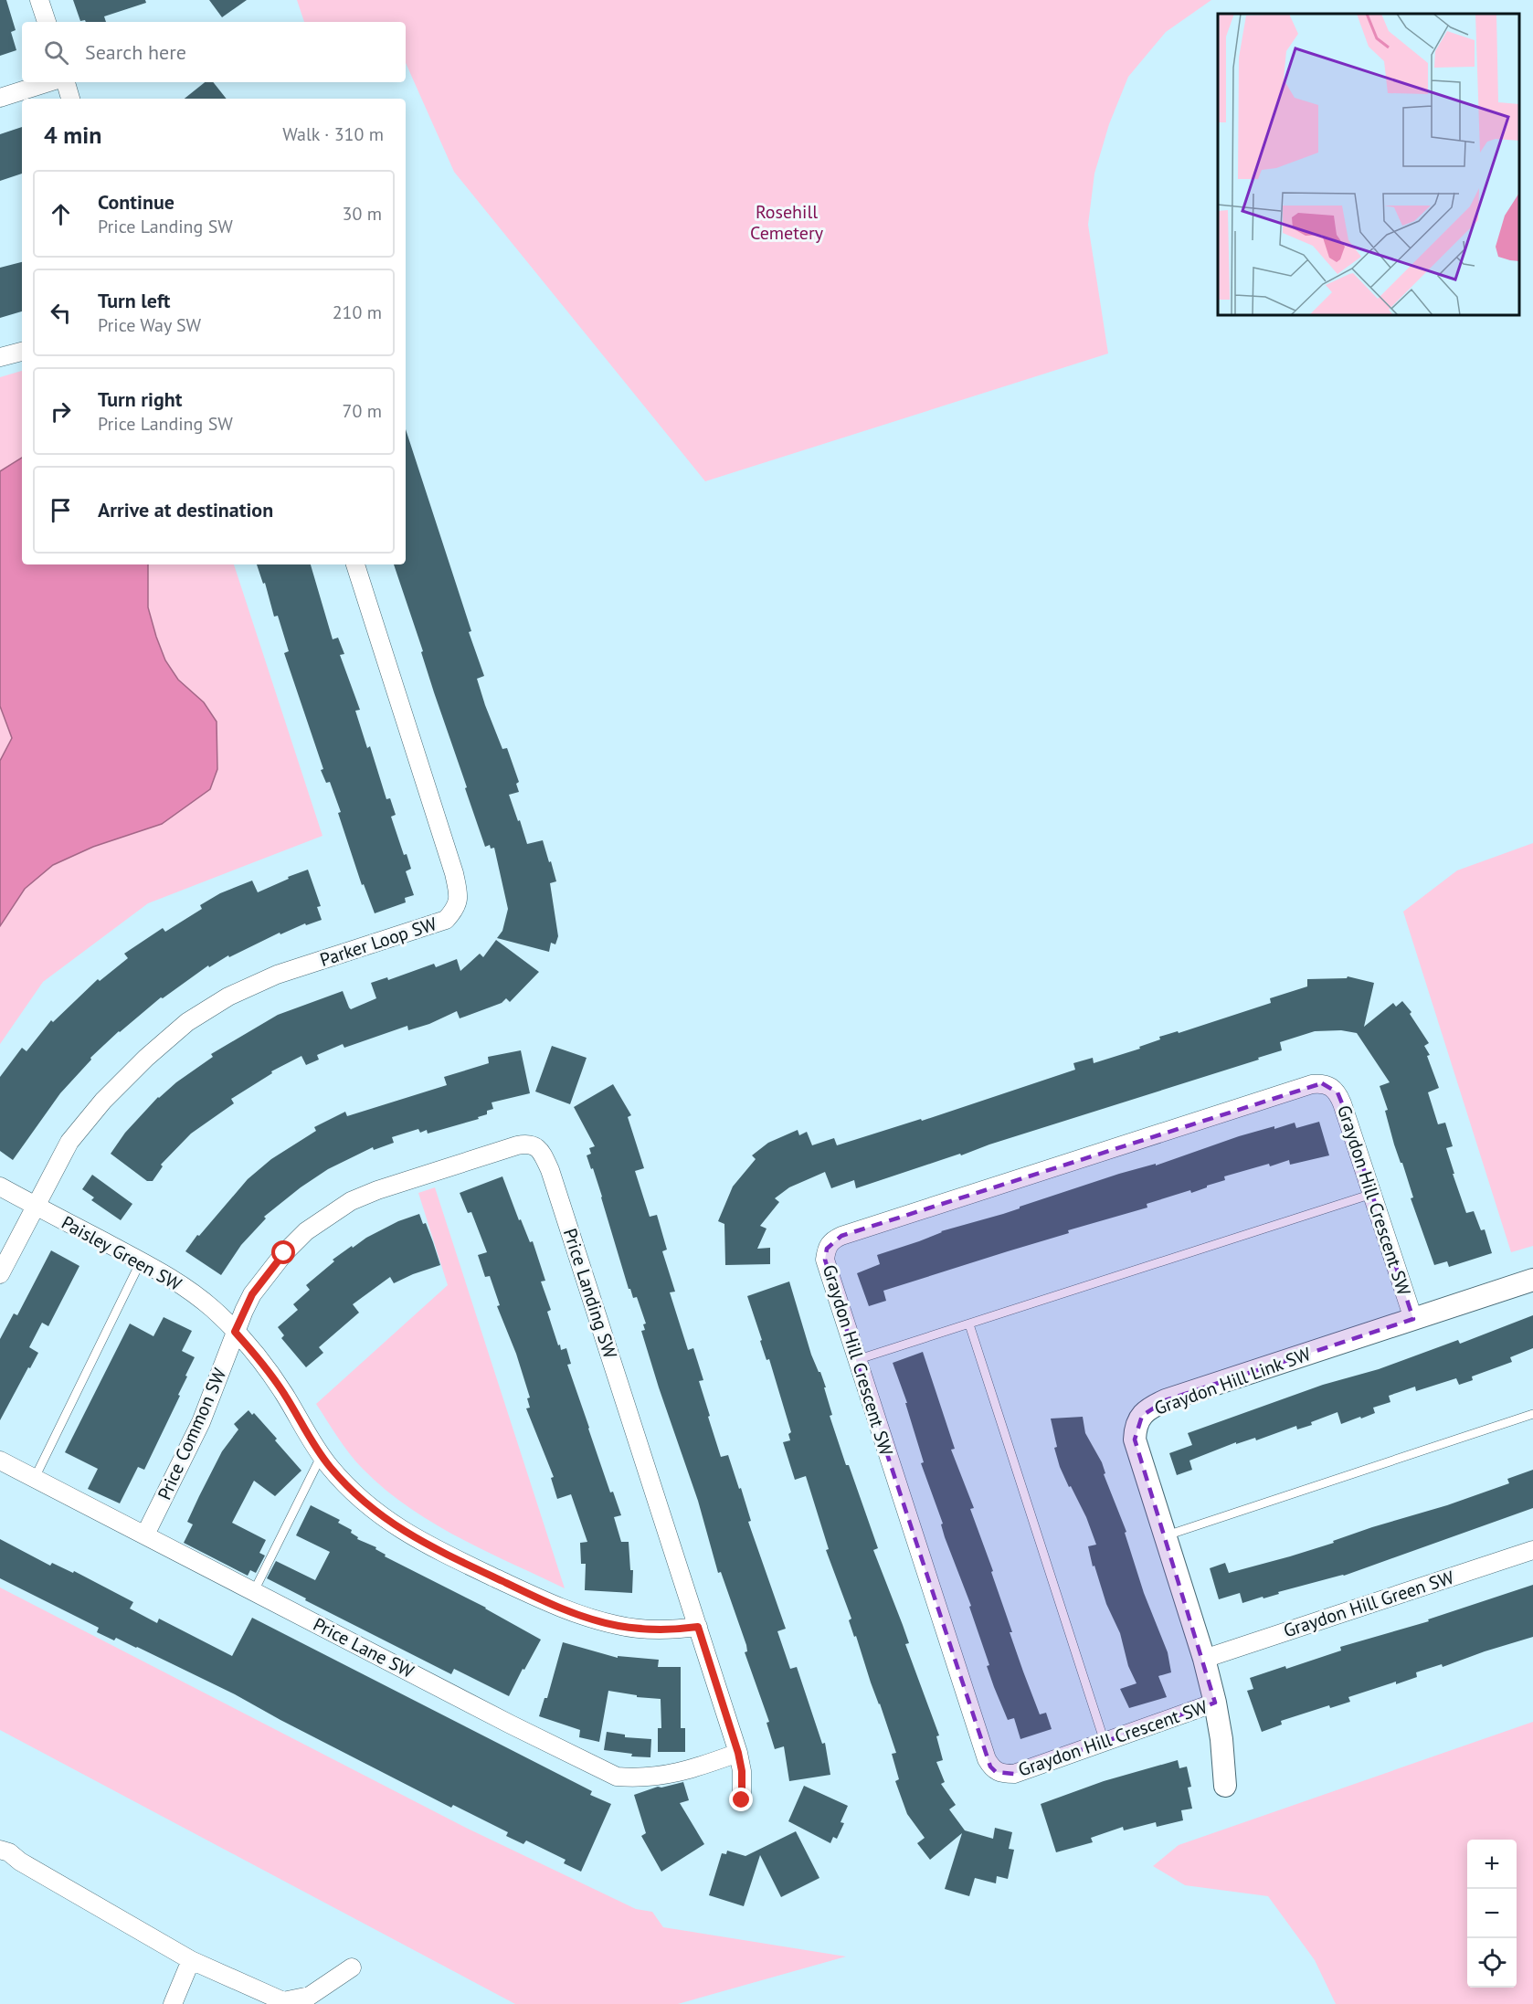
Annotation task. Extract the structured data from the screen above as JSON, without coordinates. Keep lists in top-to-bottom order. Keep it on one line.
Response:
{"streets":{"street":["Parker Loop SW","Graydon Hill Crescent SW","Paisley Green SW","Price Landing SW","Graydon Hill Link SW","Price Common SW","Graydon Hill Green SW","Price Lane SW"]},"crossings":[["Parker Loop SW","Paisley Green SW"],["Graydon Hill Crescent SW","Graydon Hill Link SW"],["Paisley Green SW","Price Landing SW"],["Paisley Green SW","Price Common SW"],["Price Landing SW","Price Common SW"],["Price Landing SW","Price Lane SW"],["Graydon Hill Link SW","Graydon Hill Green SW"],["Price Common SW","Price Lane SW"]],"parks":["Rosehill Cemetery"],"page":{"search":"Search here","heading":["4 min","Walk · 310 m"],"list":[["Continue","Price Landing SW","30 m"],["Turn left","Price Way SW","210 m"],["Turn right","Price Landing SW","70 m"],"Arrive at destination"],"map_buttons":["+","−"]}}
